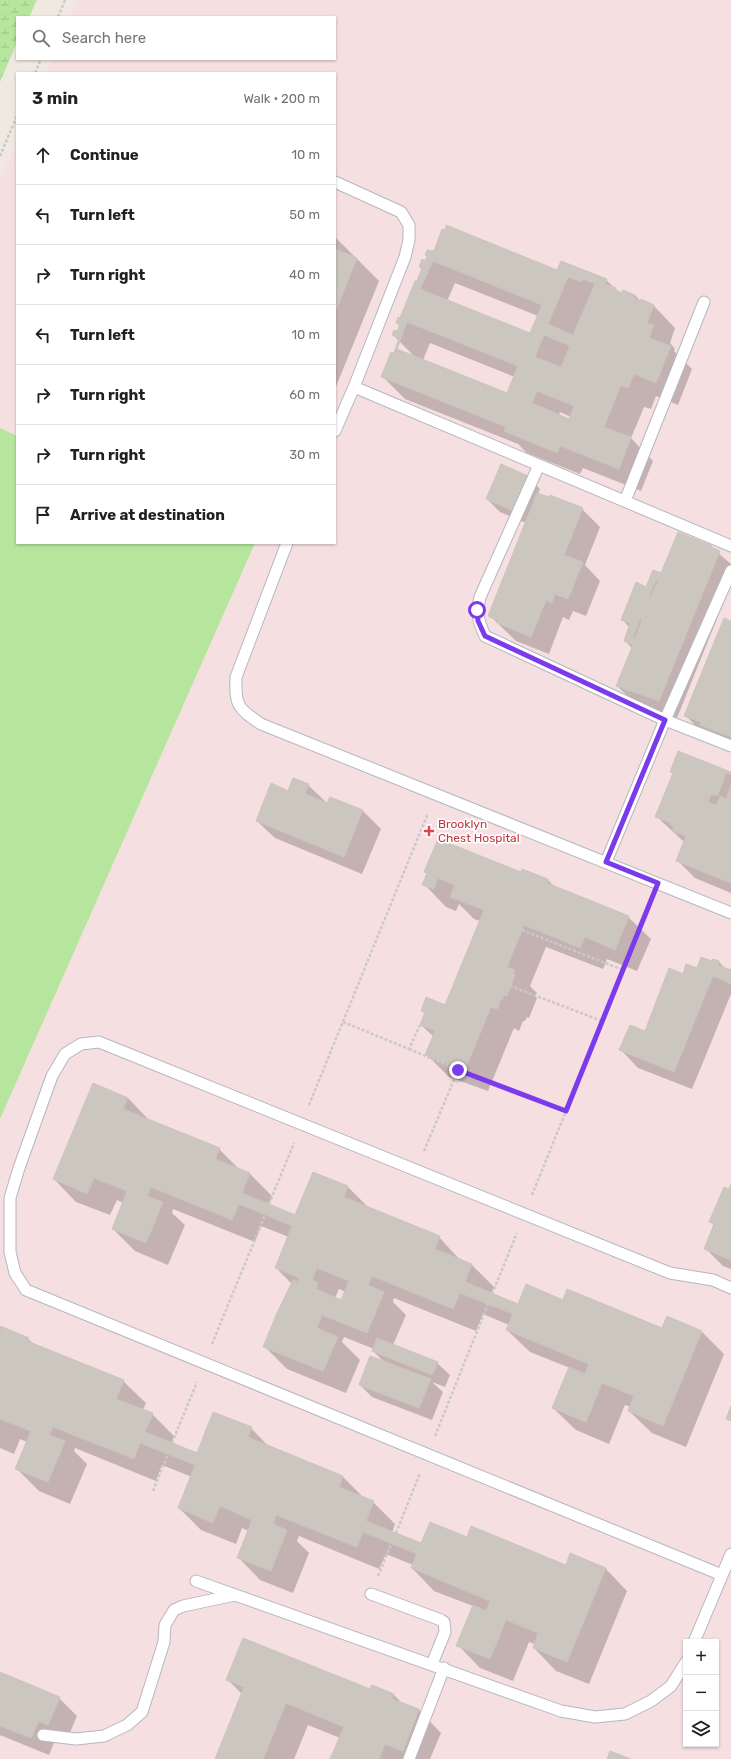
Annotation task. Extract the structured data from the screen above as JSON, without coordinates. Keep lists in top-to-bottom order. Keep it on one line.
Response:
{"places":{"health":["Brooklyn Chest Hospital"]},"page":{"search":"Search here","heading":["3 min","Walk · 200 m"],"list":[["Continue","10 m"],["Turn left","50 m"],["Turn right","40 m"],["Turn left","10 m"],["Turn right","60 m"],["Turn right","30 m"],"Arrive at destination"],"map_buttons":["+","−"]}}
